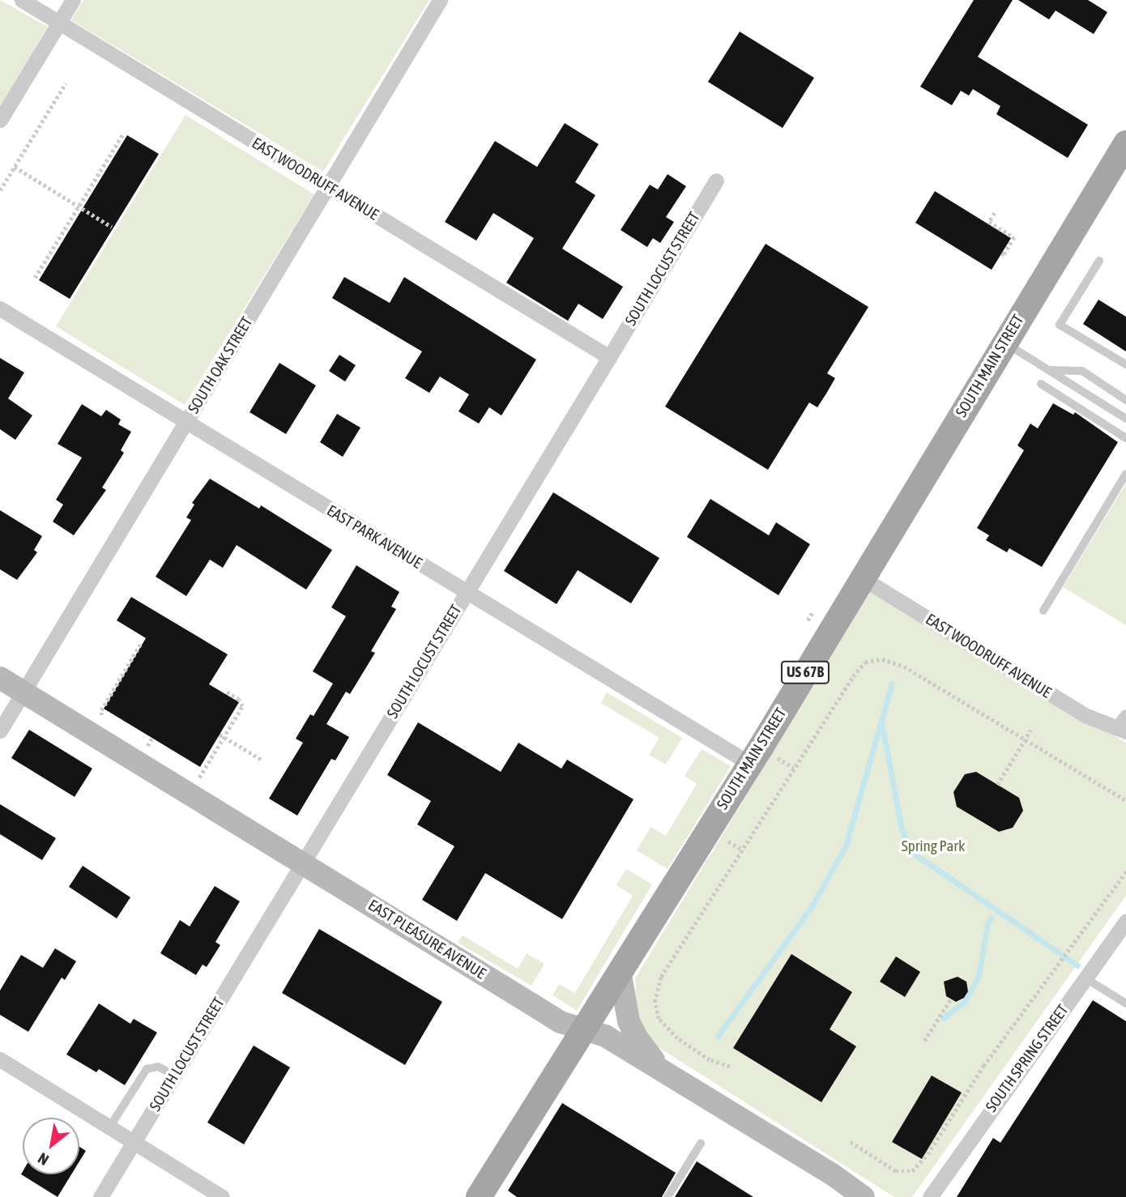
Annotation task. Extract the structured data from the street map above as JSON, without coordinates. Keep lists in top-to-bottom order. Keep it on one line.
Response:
{"streets":{"main road":["SOUTH MAIN STREET","US 67B"],"street":["EAST WOODRUFF AVENUE","SOUTH LOCUST STREET","SOUTH OAK STREET","EAST PARK AVENUE","EAST PLEASURE AVENUE","SOUTH SPRING STREET"]},"crossings":[["EAST WOODRUFF AVENUE","SOUTH LOCUST STREET"],["EAST WOODRUFF AVENUE","SOUTH OAK STREET"],["EAST WOODRUFF AVENUE","SOUTH MAIN STREET"],["SOUTH LOCUST STREET","EAST PARK AVENUE"],["SOUTH LOCUST STREET","EAST PLEASURE AVENUE"],["SOUTH OAK STREET","EAST PARK AVENUE"],["SOUTH OAK STREET","EAST PLEASURE AVENUE"],["SOUTH MAIN STREET","EAST PARK AVENUE"],["SOUTH MAIN STREET","EAST PLEASURE AVENUE"]],"parks":["Spring Park"],"north":"bottom left"}
